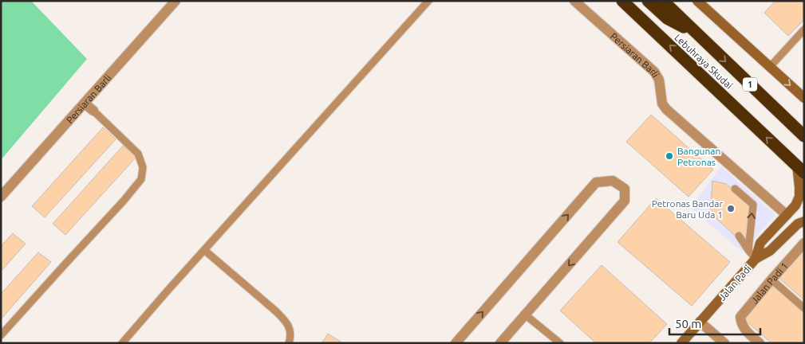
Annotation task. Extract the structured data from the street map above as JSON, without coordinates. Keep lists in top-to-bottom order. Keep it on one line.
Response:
{"streets":{"highway":["Lebuhraya Skudai","1"],"street":["Persiaran Barli","Jalan Padi","Jalan Padi 1"]},"crossings":[["Persiaran Barli","Jalan Padi"],["Lebuhraya Skudai","Jalan Padi"]],"places":["Bangunan Petronas","Petronas Bandar Baru Uda 1"],"scale_bar":"50 m"}
